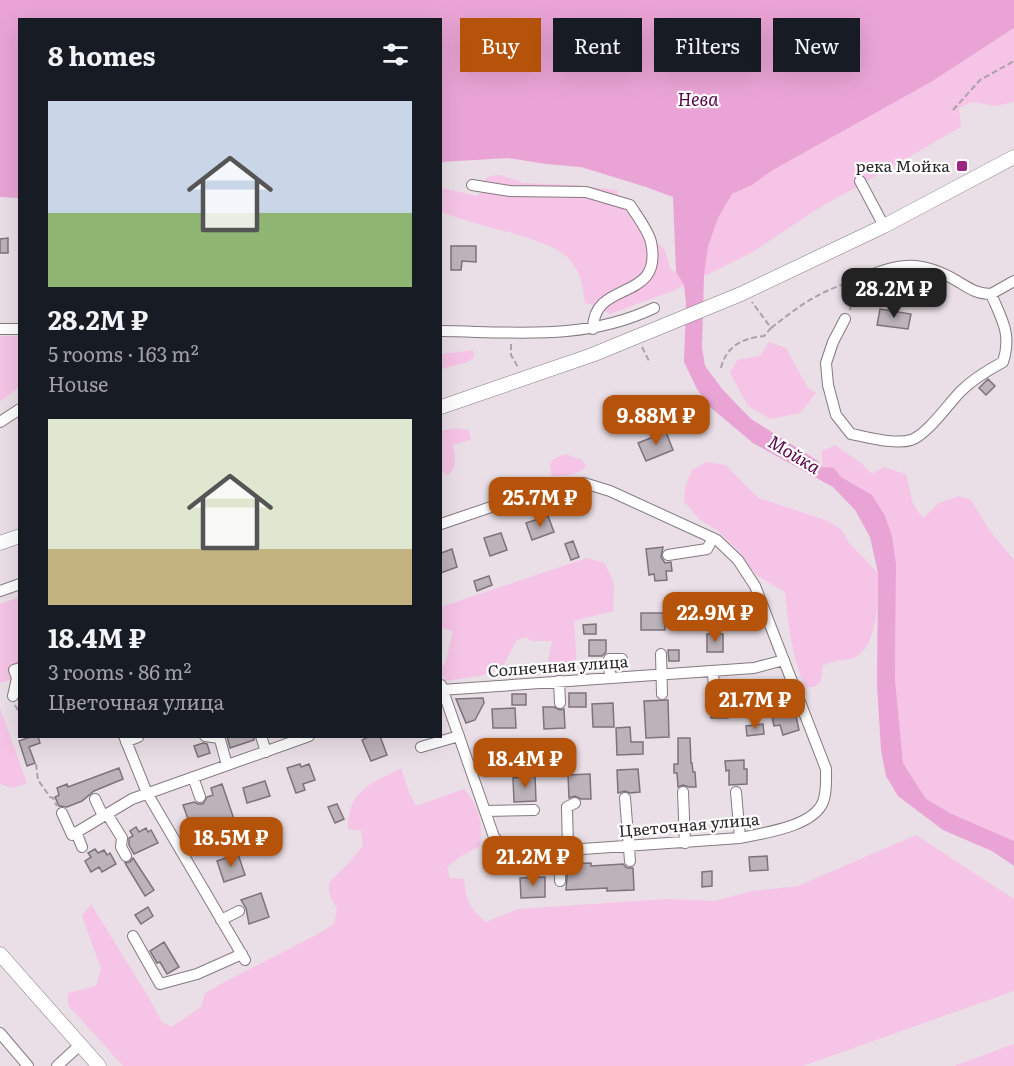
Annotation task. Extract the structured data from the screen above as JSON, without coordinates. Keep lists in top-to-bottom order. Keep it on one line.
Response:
{"streets":{"street":["Солнечная улица","Цветочная улица"]},"crossings":[["Солнечная улица","Цветочная улица"]],"water":["Нева","Мойка"],"places":{"transit":["река Мойка"]},"page":{"chip":["Buy","Rent","Filters","New"],"heading":"8 homes","list":[{"name":"28.2M ₽","note":"5 rooms · 163 m² · House"},{"name":"18.4M ₽","note":"3 rooms · 86 m² · Цветочная улица"}],"price":["28.2M ₽","9.88M ₽","25.7M ₽","22.9M ₽","21.7M ₽","18.4M ₽","18.5M ₽","21.2M ₽"]}}
